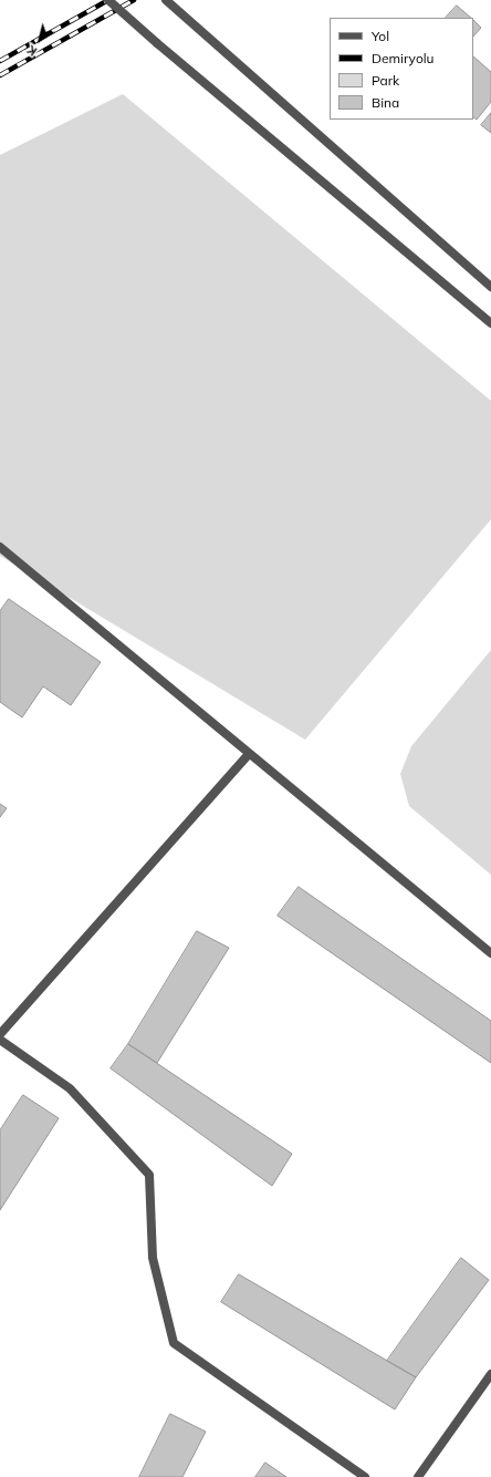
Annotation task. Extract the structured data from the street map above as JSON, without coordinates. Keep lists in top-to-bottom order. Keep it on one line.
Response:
{"legend":["Yol","Demiryolu","Park","Bina"],"north":"bottom left"}
